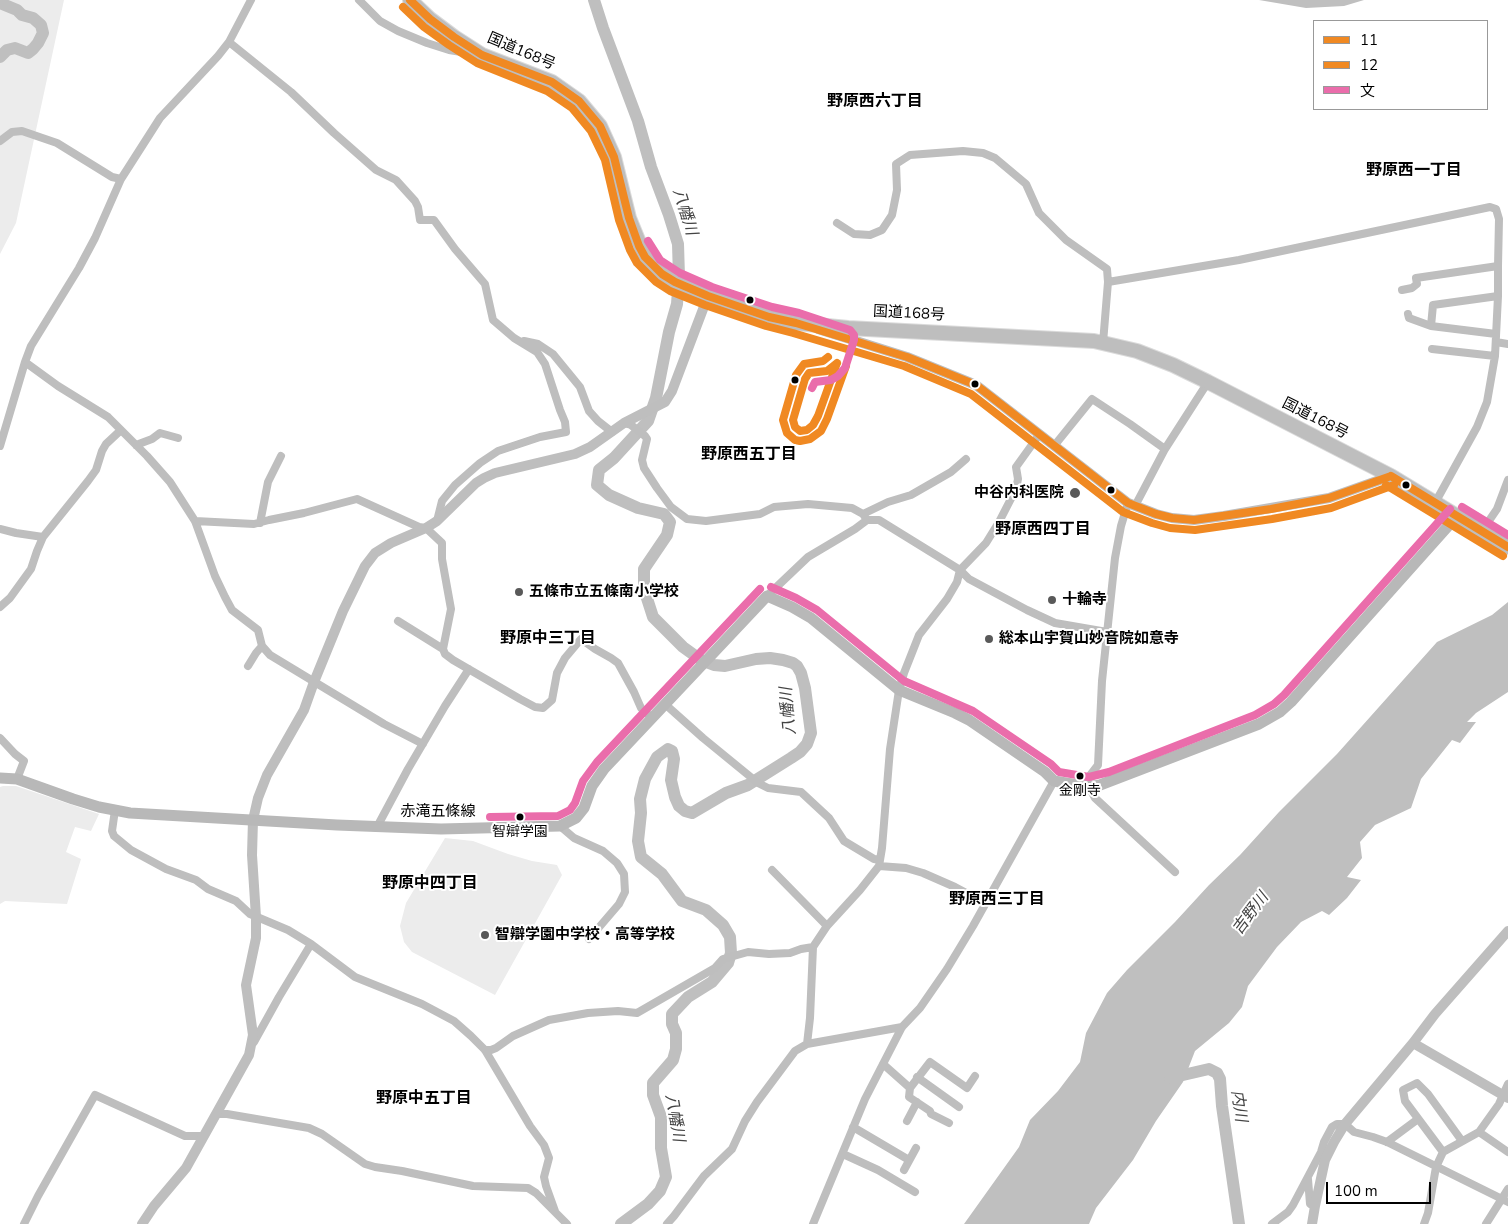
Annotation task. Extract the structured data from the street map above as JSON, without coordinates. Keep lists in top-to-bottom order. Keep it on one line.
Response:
{"streets":{"highway":["国道168号"],"main road":["赤滝五條線"]},"districts":["野原西六丁目","野原西一丁目","野原西五丁目","野原西四丁目","野原中三丁目","野原中四丁目","野原西三丁目","野原中五丁目"],"water":["八幡川","吉野川","内川"],"places":["中谷内科医院","五條市立五條南小学校","十輪寺","総本山宇賀山妙音院如意寺","金剛寺","智辯学園","智辯学園中学校・高等学校"],"lines":["transit line 11","transit line 12","transit line 文"],"legend":["11","12","文"],"scale_bar":"100 m"}
